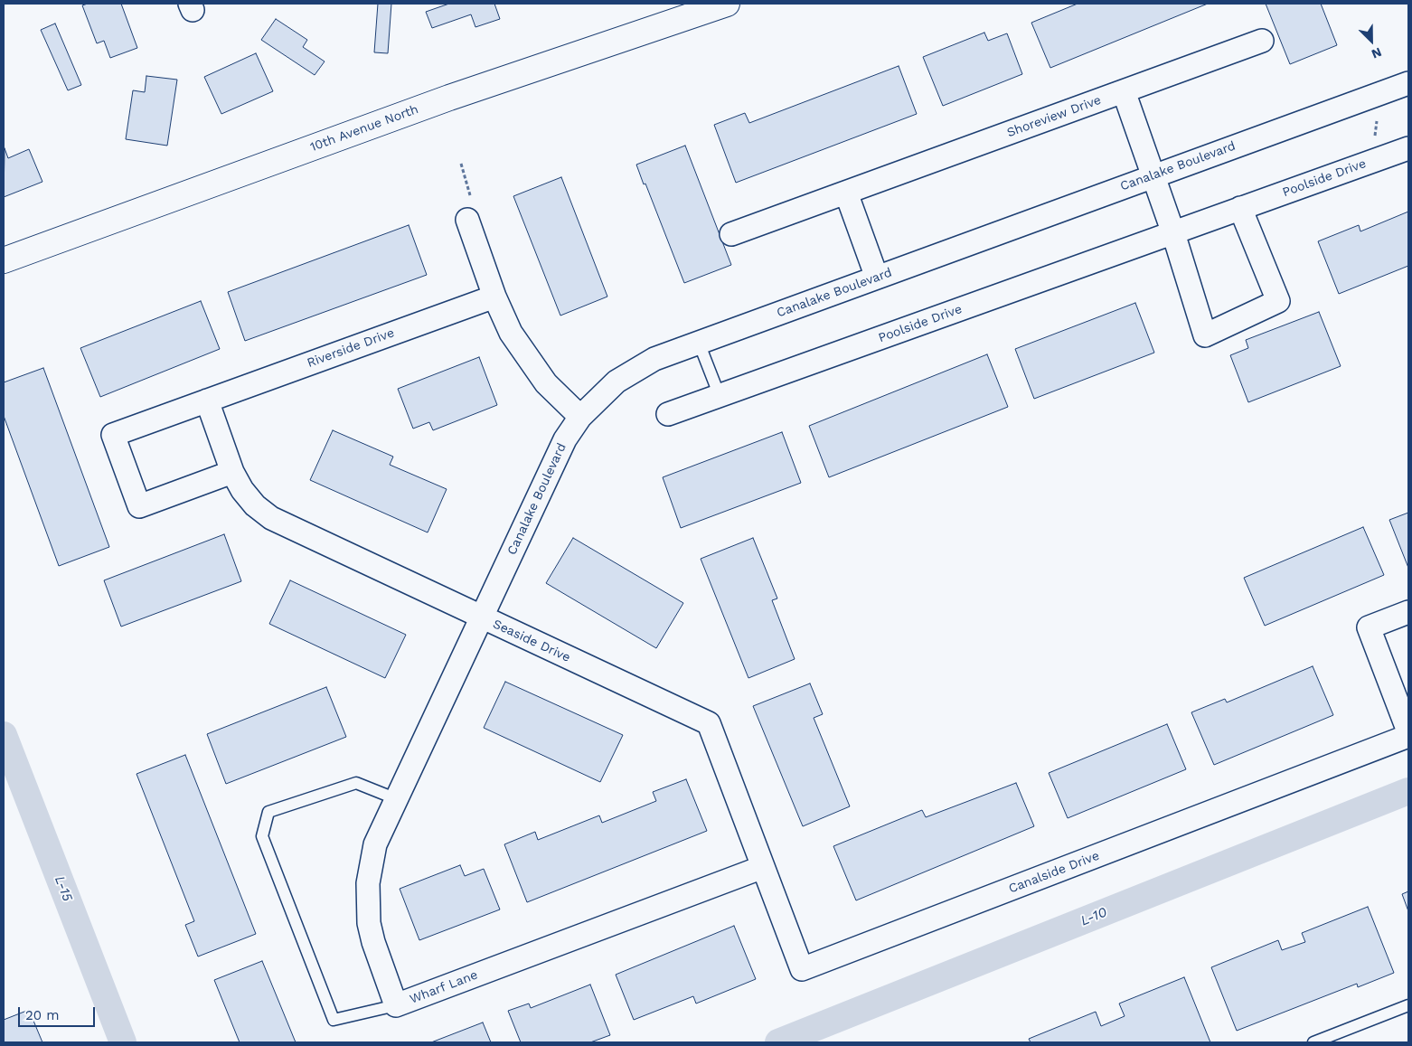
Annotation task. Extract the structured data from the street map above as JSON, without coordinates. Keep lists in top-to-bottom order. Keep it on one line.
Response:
{"streets":{"street":["Shoreview Drive","10th Avenue North","Canalake Boulevard","Poolside Drive","Riverside Drive","Seaside Drive","Canalside Drive","Wharf Lane"]},"crossings":[["Canalake Boulevard","Seaside Drive"],["Canalake Boulevard","Wharf Lane"],["Riverside Drive","Seaside Drive"],["Seaside Drive","Canalside Drive"],["Seaside Drive","Wharf Lane"],["Canalside Drive","Wharf Lane"]],"water":["L-15","L-10"],"scale_bar":"20 m","north":"bottom right"}
